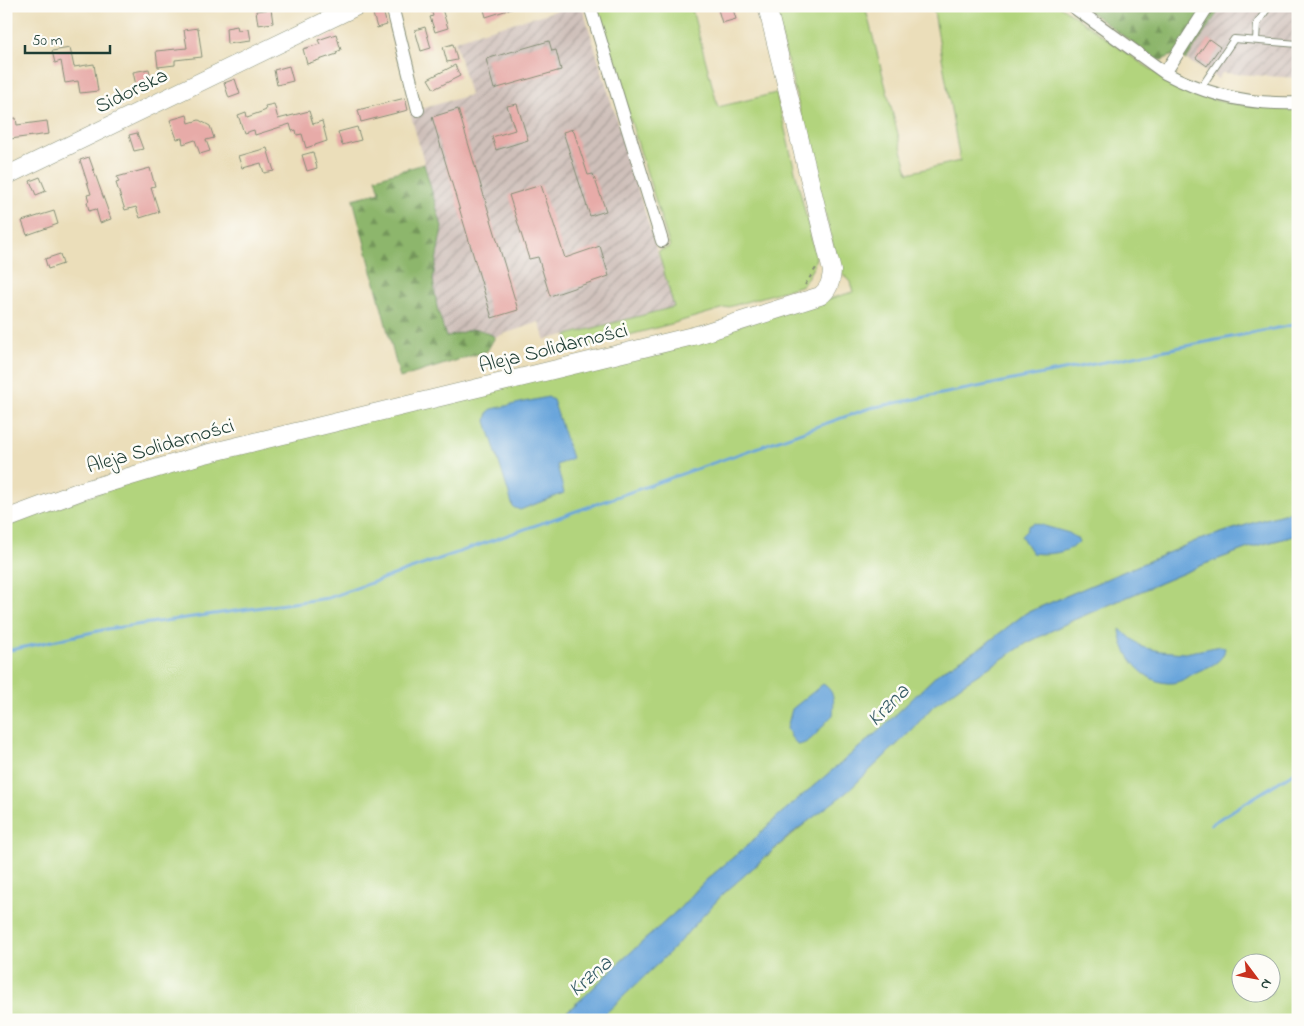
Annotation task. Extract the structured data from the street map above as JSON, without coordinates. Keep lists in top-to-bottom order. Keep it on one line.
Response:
{"streets":{"street":["Sidorska","Aleja Solidarności"]},"water":["Krzna"],"scale_bar":"50 m","north":"bottom right"}
